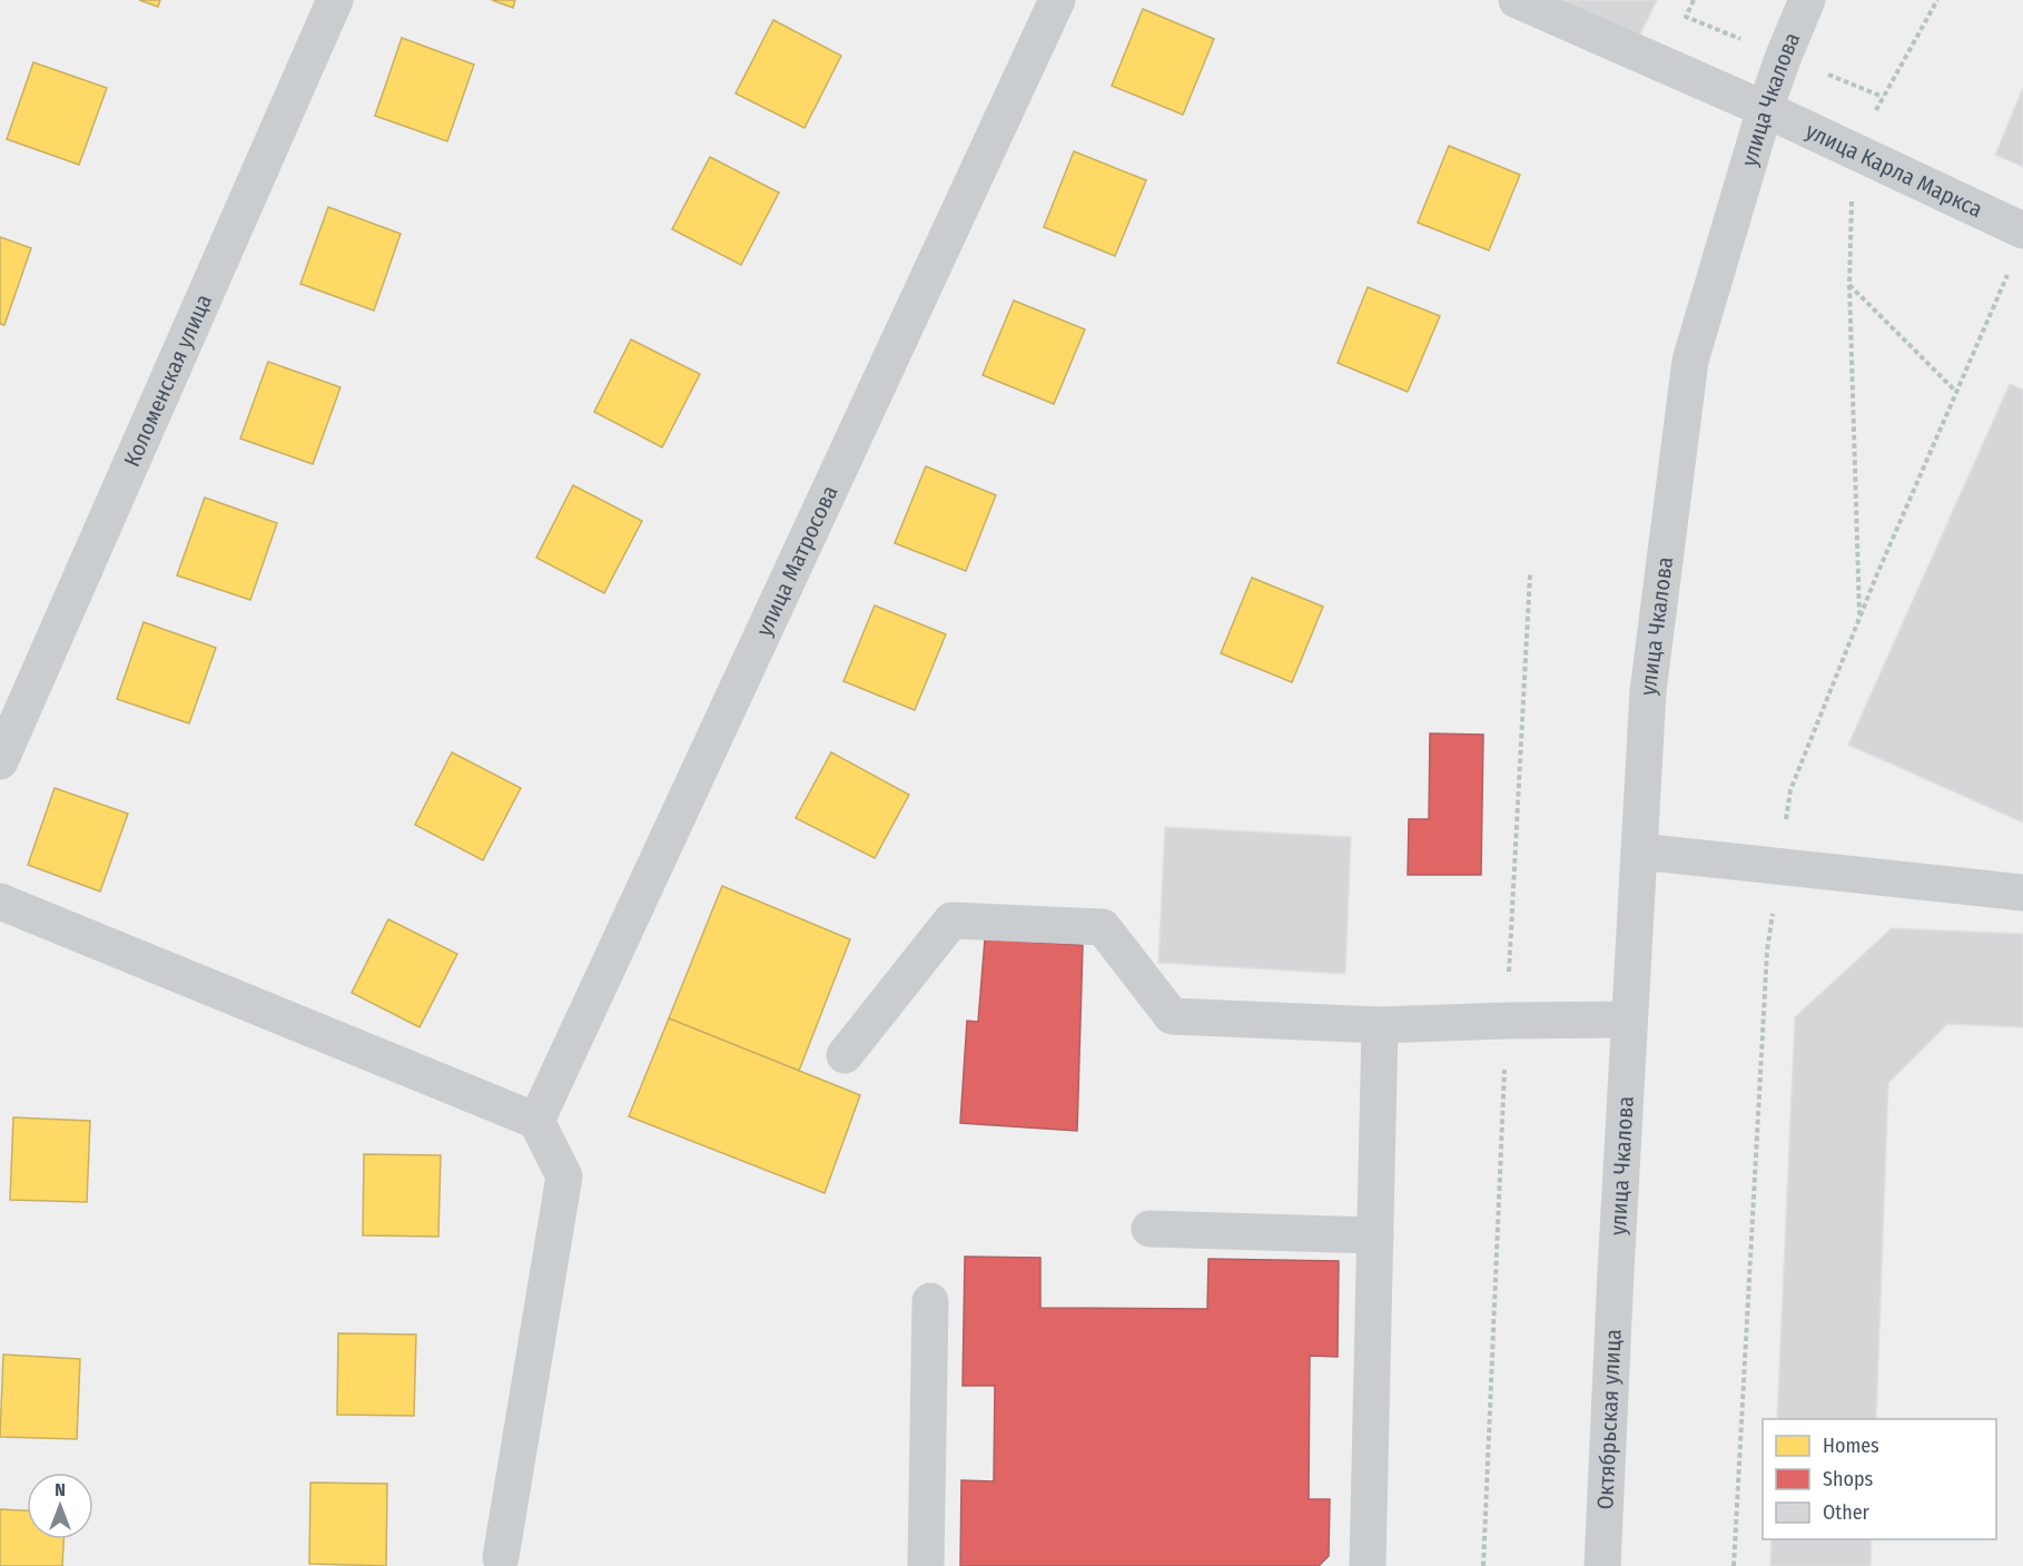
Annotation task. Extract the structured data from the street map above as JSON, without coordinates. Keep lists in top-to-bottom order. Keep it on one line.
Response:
{"streets":{"street":["улица Чкалова","улица Карла Маркса","Коломенская улица","улица Матросова","Октябрьская улица"]},"crossings":[["улица Чкалова","улица Карла Маркса"],["улица Чкалова","Октябрьская улица"]],"legend":["Homes","Shops","Other"],"north":"top"}
